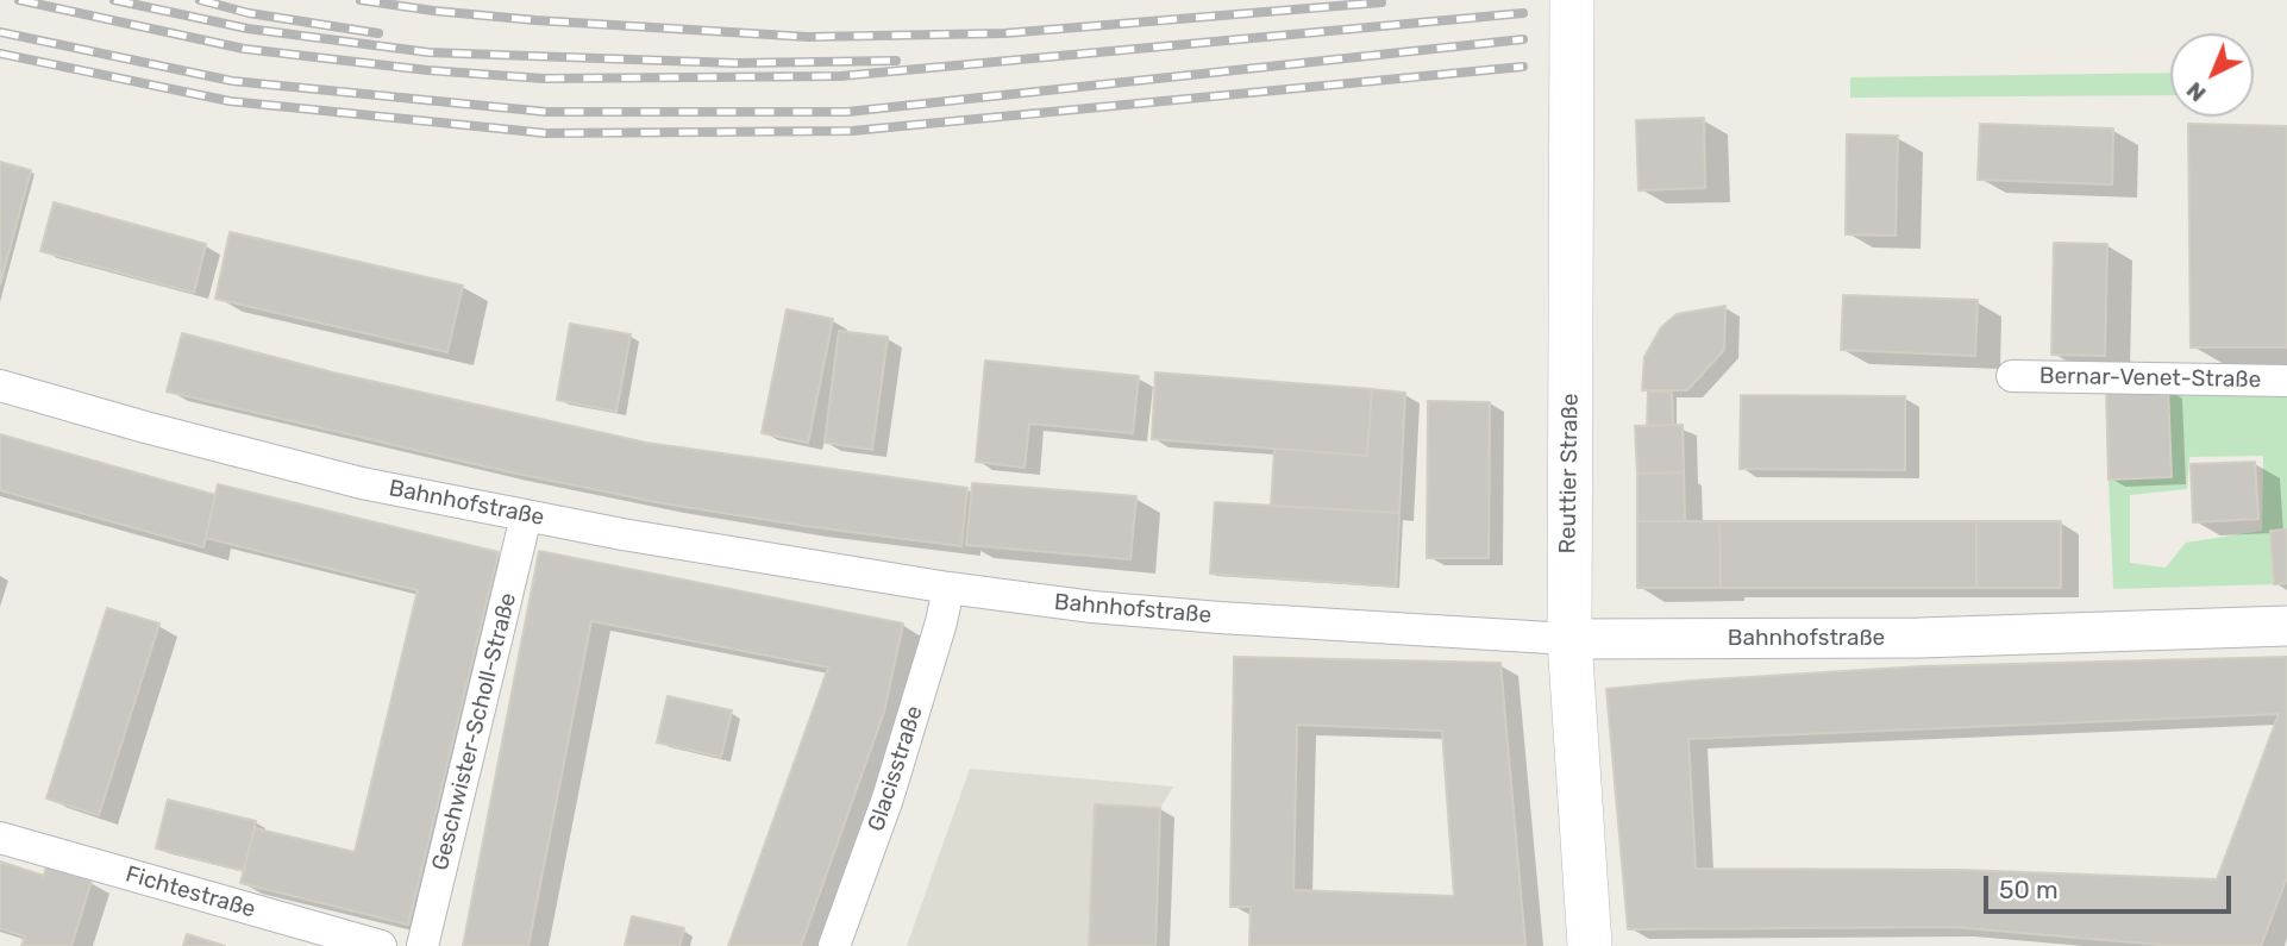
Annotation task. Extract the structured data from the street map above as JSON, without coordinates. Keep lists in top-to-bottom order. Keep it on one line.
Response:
{"streets":{"main road":["Reuttier Straße"],"street":["Bernar-Venet-Straße","Bahnhofstraße","Geschwister-Scholl-Straße","Glacisstraße","Fichtestraße"]},"crossings":[["Reuttier Straße","Bahnhofstraße"],["Bahnhofstraße","Geschwister-Scholl-Straße"],["Bahnhofstraße","Glacisstraße"]],"scale_bar":"50 m","north":"bottom left"}
